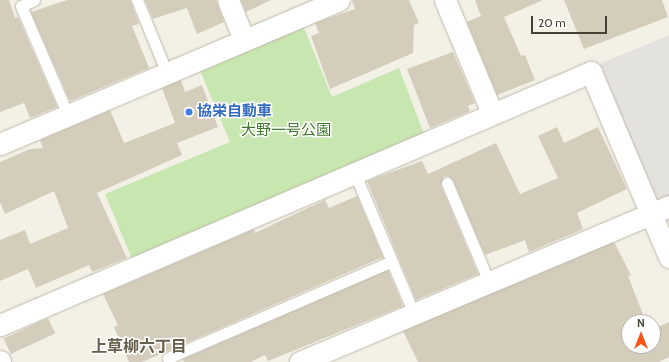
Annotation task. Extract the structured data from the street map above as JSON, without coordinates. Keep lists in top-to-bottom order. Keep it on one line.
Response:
{"districts":["上草柳六丁目"],"parks":["大野一号公園"],"places":["協栄自動車"],"scale_bar":"20 m","north":"top"}
